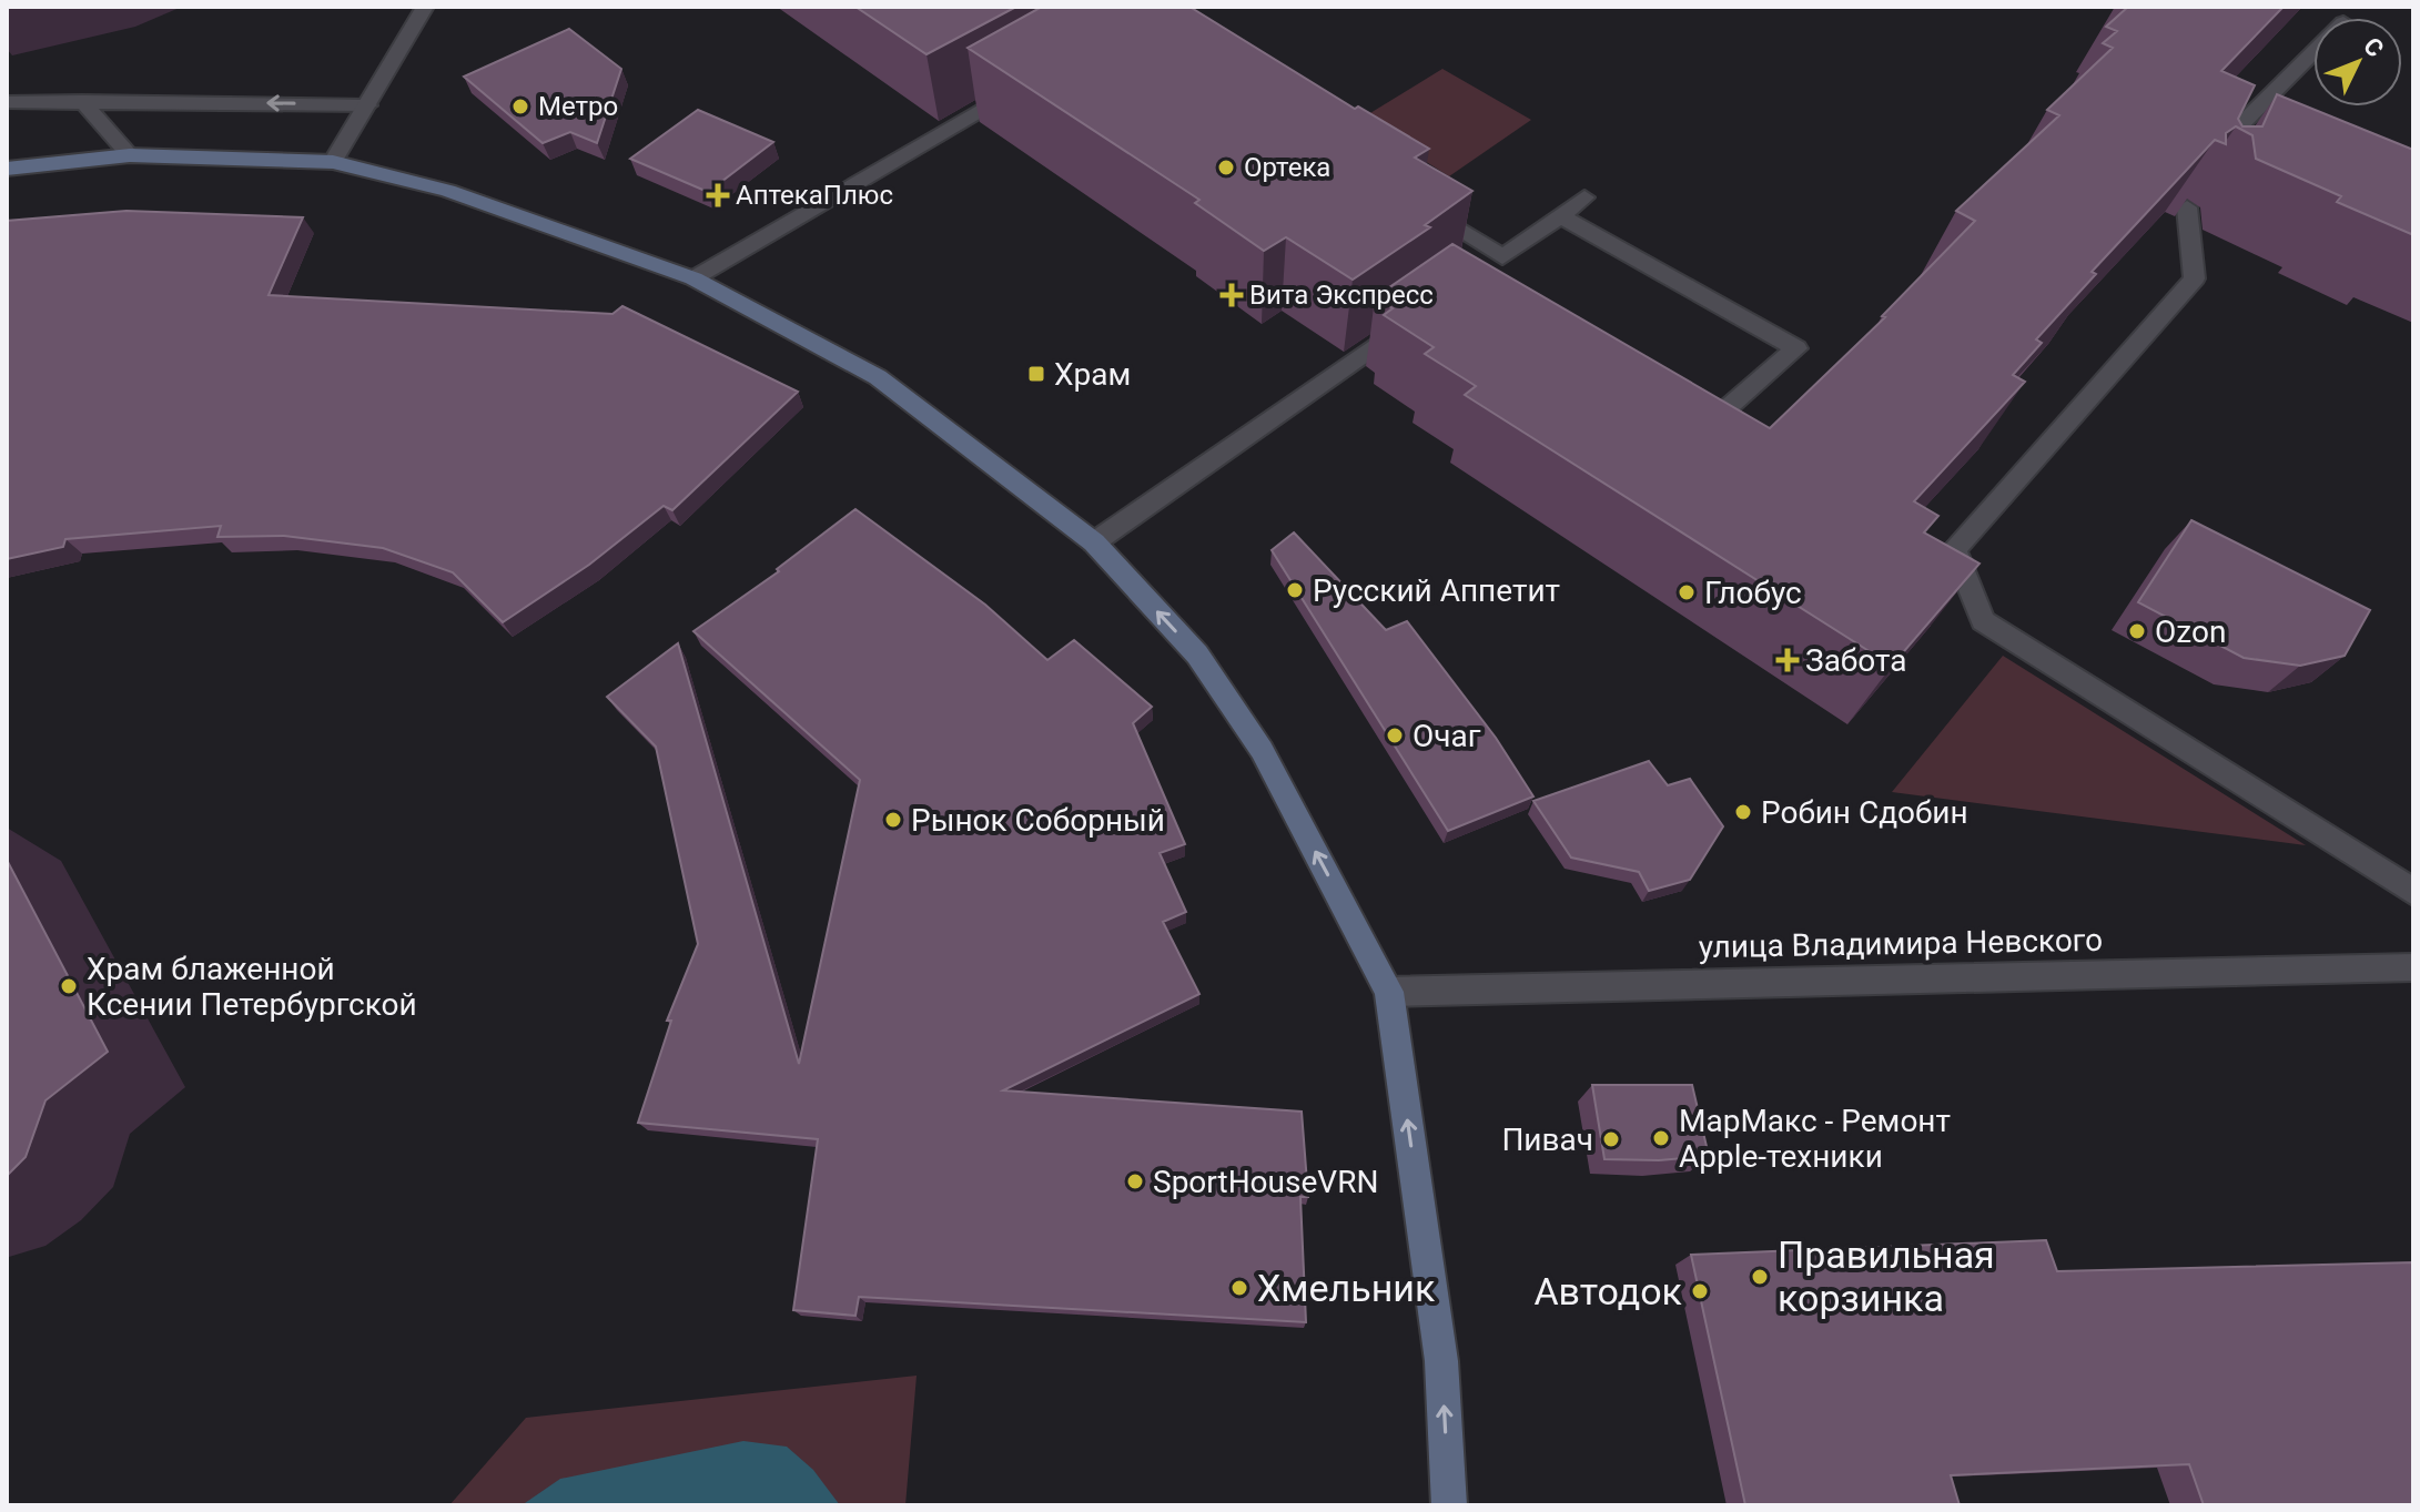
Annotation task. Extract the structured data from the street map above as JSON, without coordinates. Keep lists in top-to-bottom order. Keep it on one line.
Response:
{"streets":{"street":["улица Владимира Невского"]},"places":{"other":["Метро","Ортека","Русский Аппетит","Глобус","Ozon","Очаг","Робин Сдобин","Рынок Соборный","Храм блаженной Ксении Петербургской","МарМакс - Ремонт Apple-техники","Пивач","SportHouseVRN","Правильная корзинка","Хмельник","Автодок"],"health":["АптекаПлюс","Вита Экспресс","Забота"],"transit":["Храм"]},"north":"top right"}
